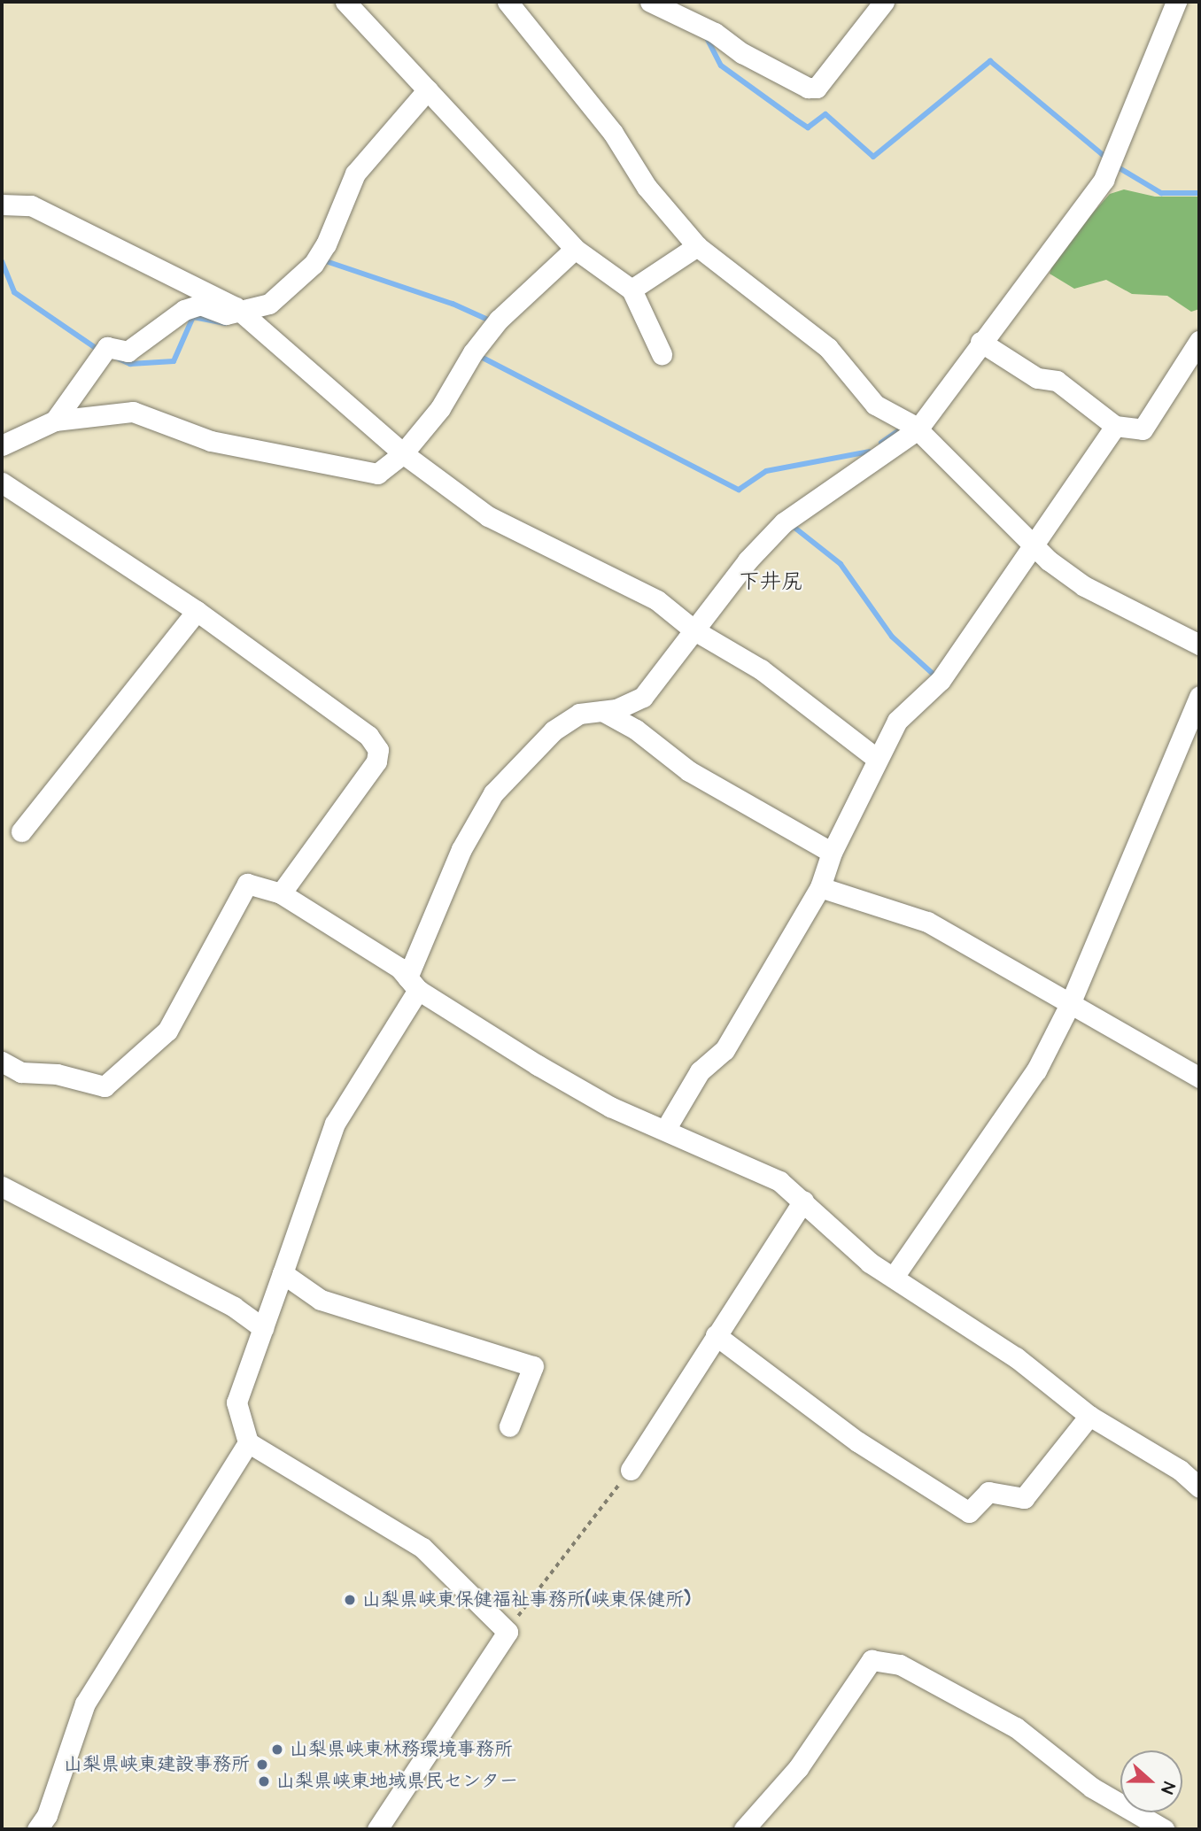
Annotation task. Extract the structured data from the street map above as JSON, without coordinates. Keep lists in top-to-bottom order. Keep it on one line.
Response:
{"districts":["下井尻"],"places":["山梨県峡東保健福祉事務所(峡東保健所)","山梨県峡東林務環境事務所","山梨県峡東建設事務所","山梨県峡東地域県民センター"],"north":"right"}
